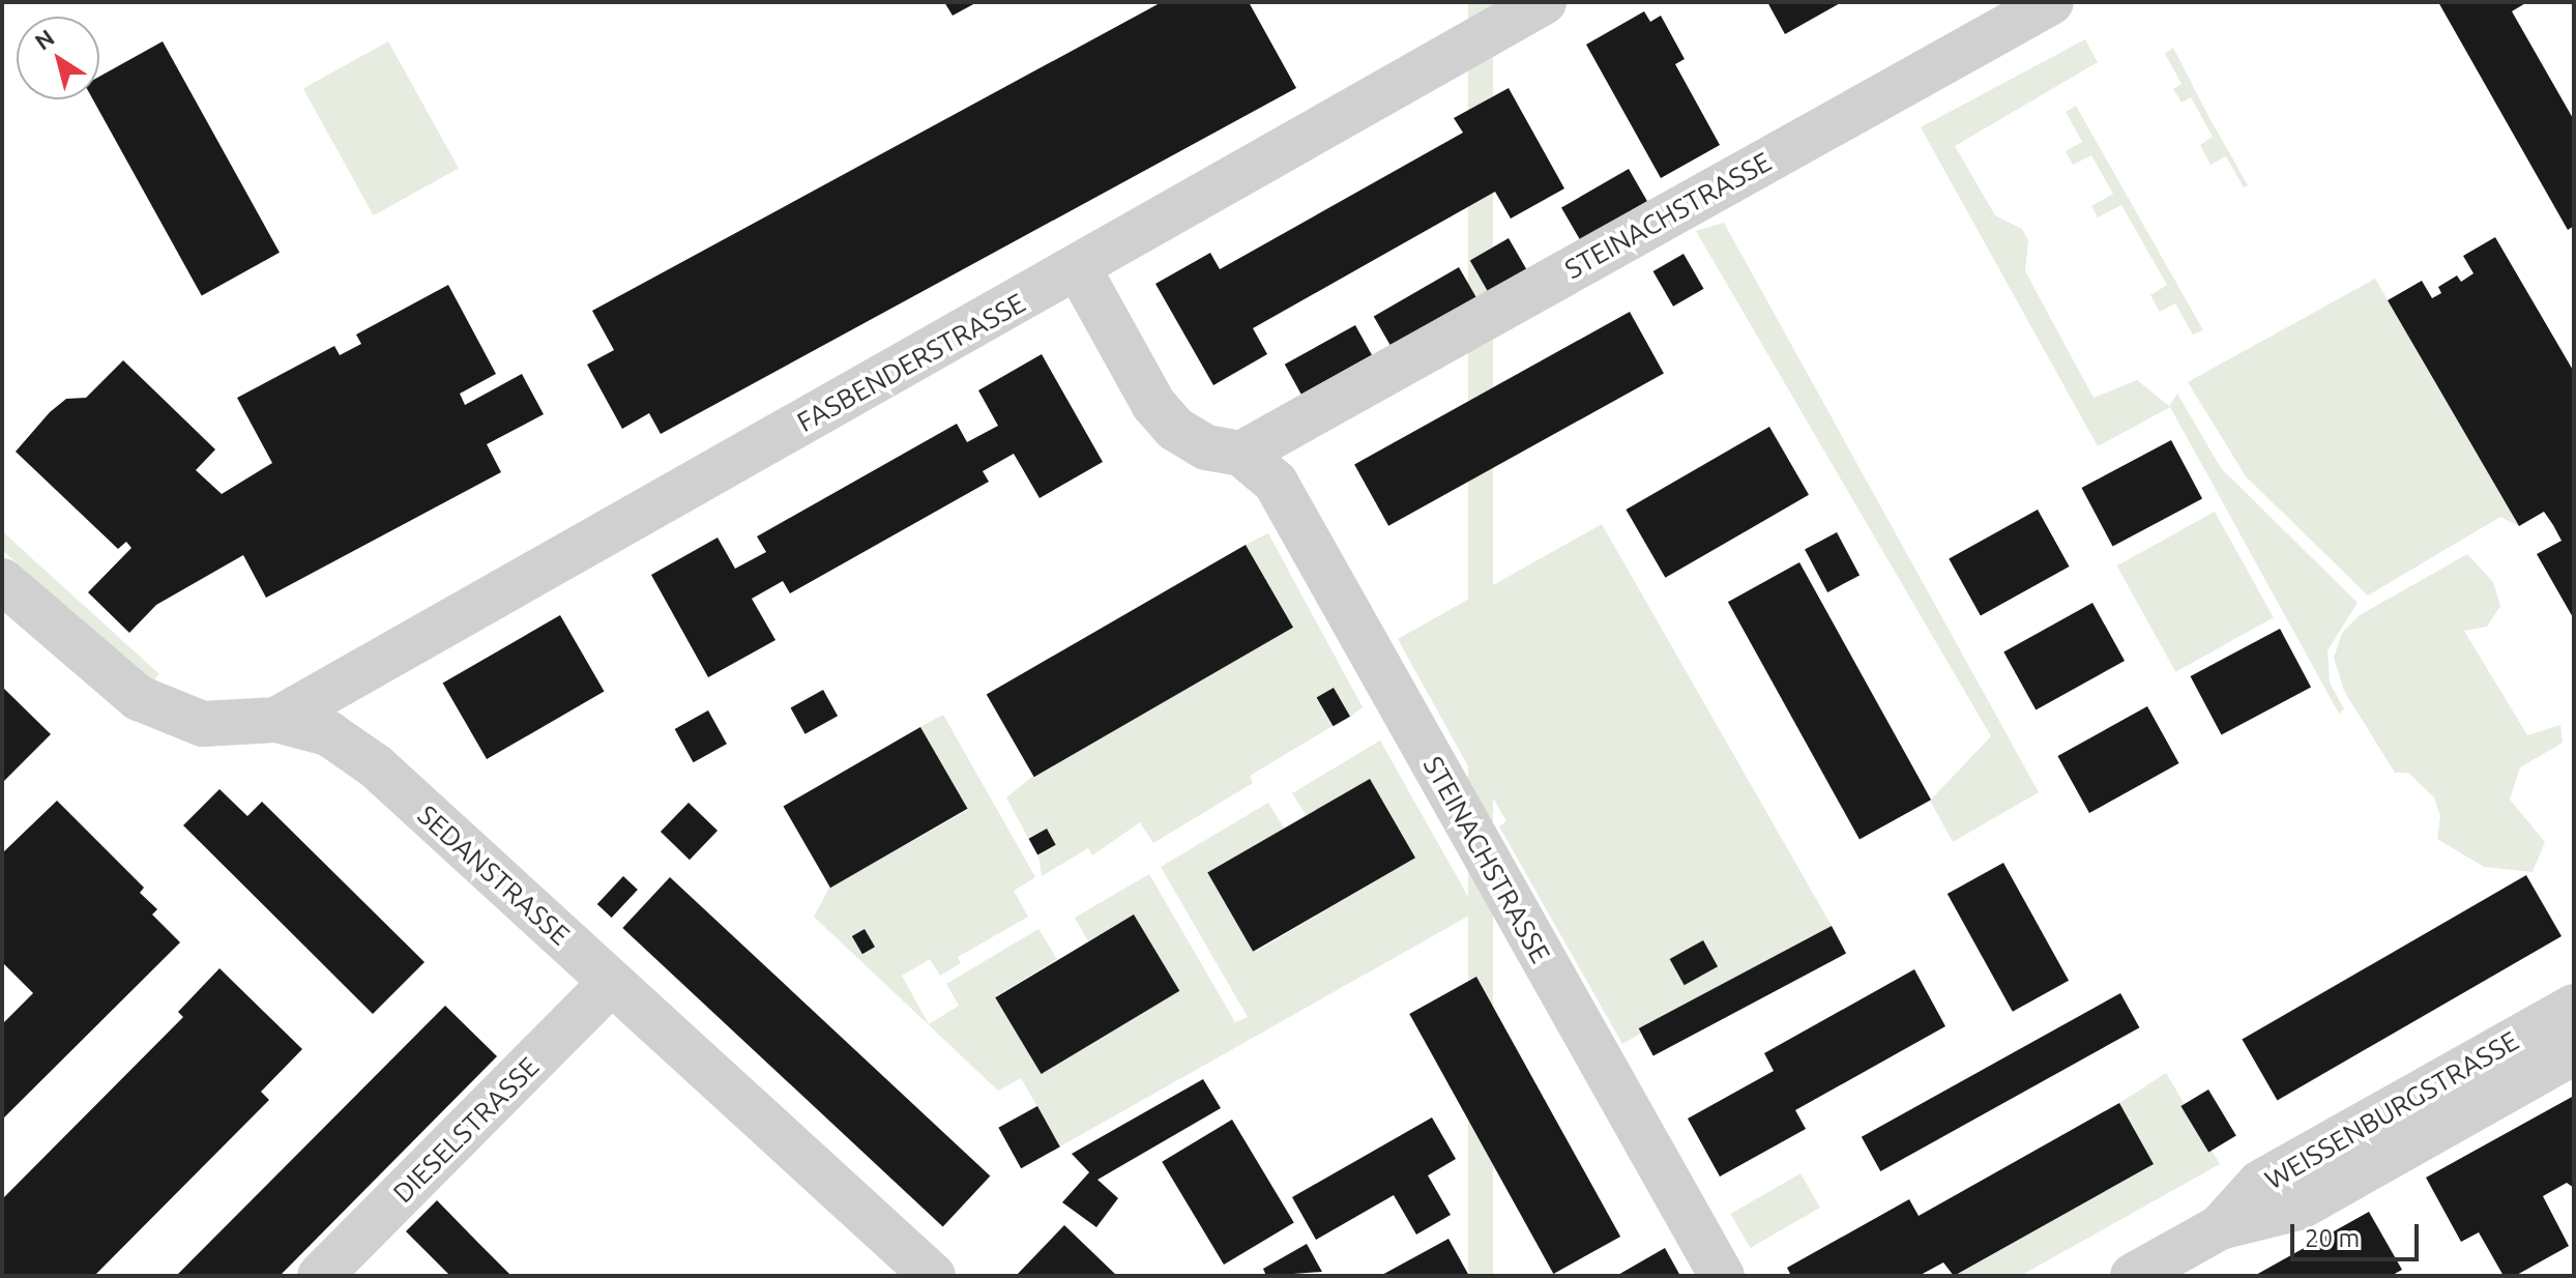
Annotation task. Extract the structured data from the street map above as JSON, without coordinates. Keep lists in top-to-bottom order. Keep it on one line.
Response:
{"streets":{"street":["STEINACHSTRASSE","FASBENDERSTRASSE","SEDANSTRASSE","WEISSENBURGSTRASSE","DIESELSTRASSE"]},"crossings":[["STEINACHSTRASSE","FASBENDERSTRASSE"],["FASBENDERSTRASSE","SEDANSTRASSE"],["SEDANSTRASSE","DIESELSTRASSE"]],"scale_bar":"20 m","north":"top left"}
